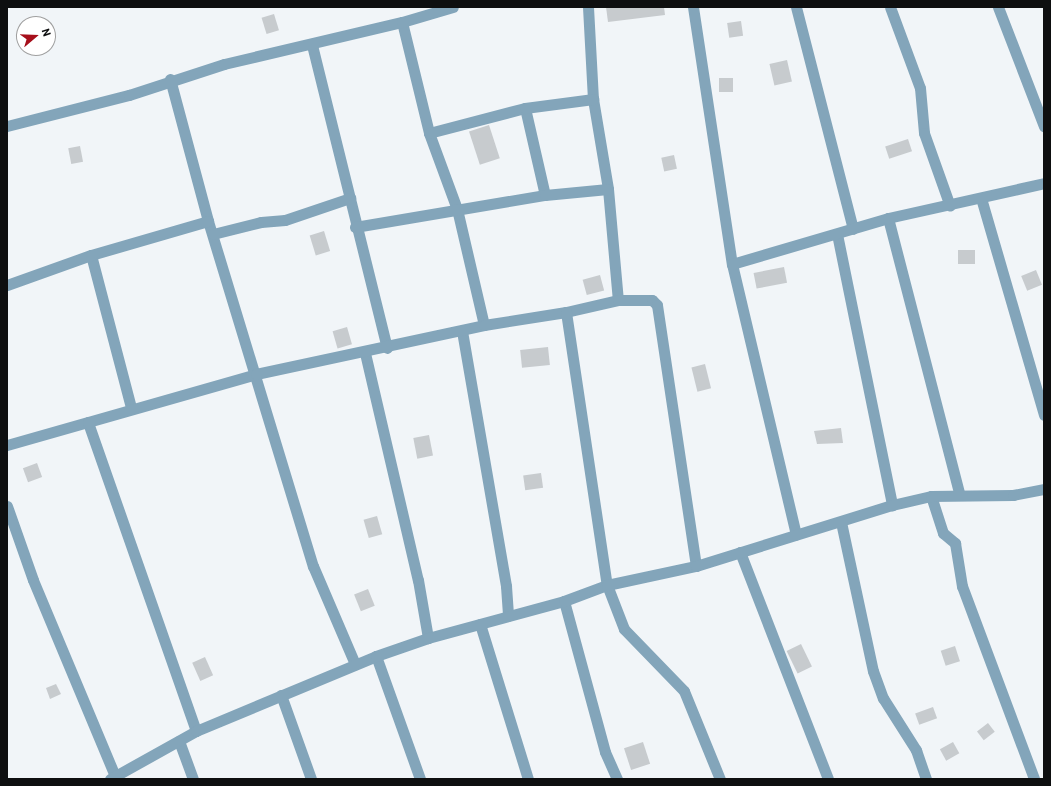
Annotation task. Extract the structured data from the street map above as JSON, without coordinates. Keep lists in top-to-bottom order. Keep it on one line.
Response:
{"north":"right"}
